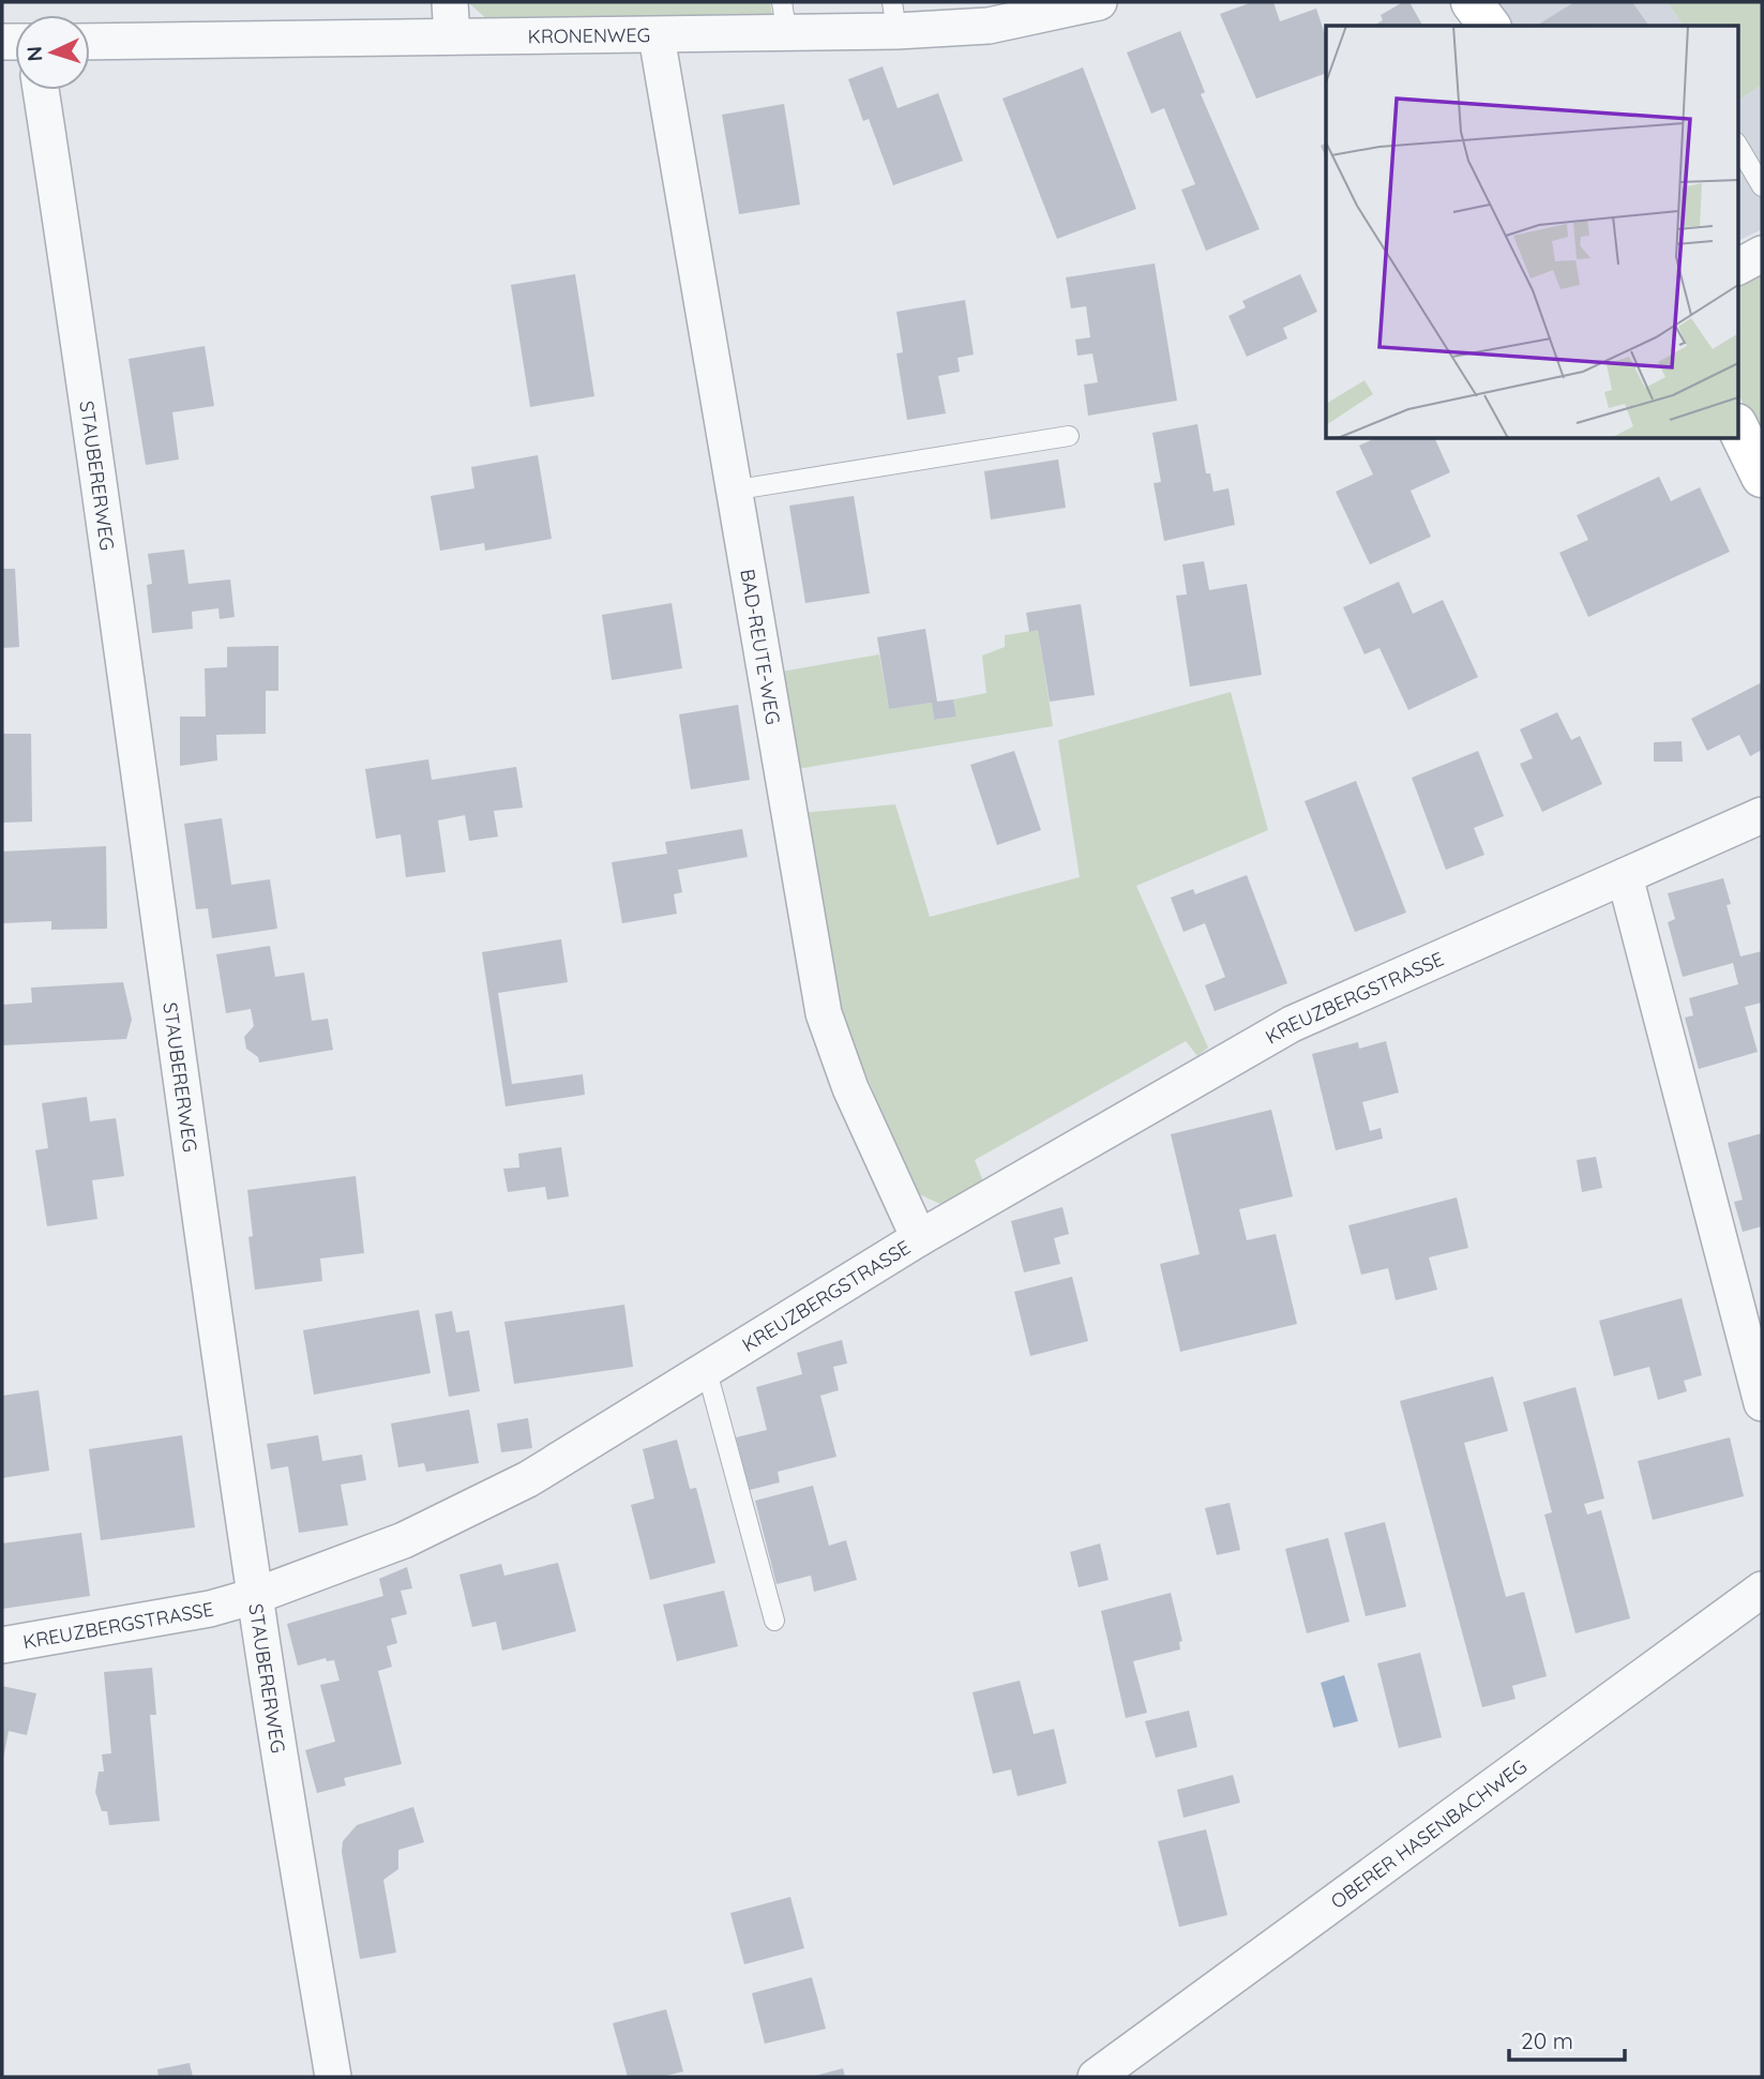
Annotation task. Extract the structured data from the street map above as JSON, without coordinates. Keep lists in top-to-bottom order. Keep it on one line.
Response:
{"streets":{"street":["KRONENWEG","STAUBERERWEG","BAD-REUTE-WEG","KREUZBERGSTRASSE","OBERER HASENBACHWEG"]},"crossings":[["KRONENWEG","BAD-REUTE-WEG"],["STAUBERERWEG","KREUZBERGSTRASSE"],["BAD-REUTE-WEG","KREUZBERGSTRASSE"]],"scale_bar":"20 m","north":"left"}
